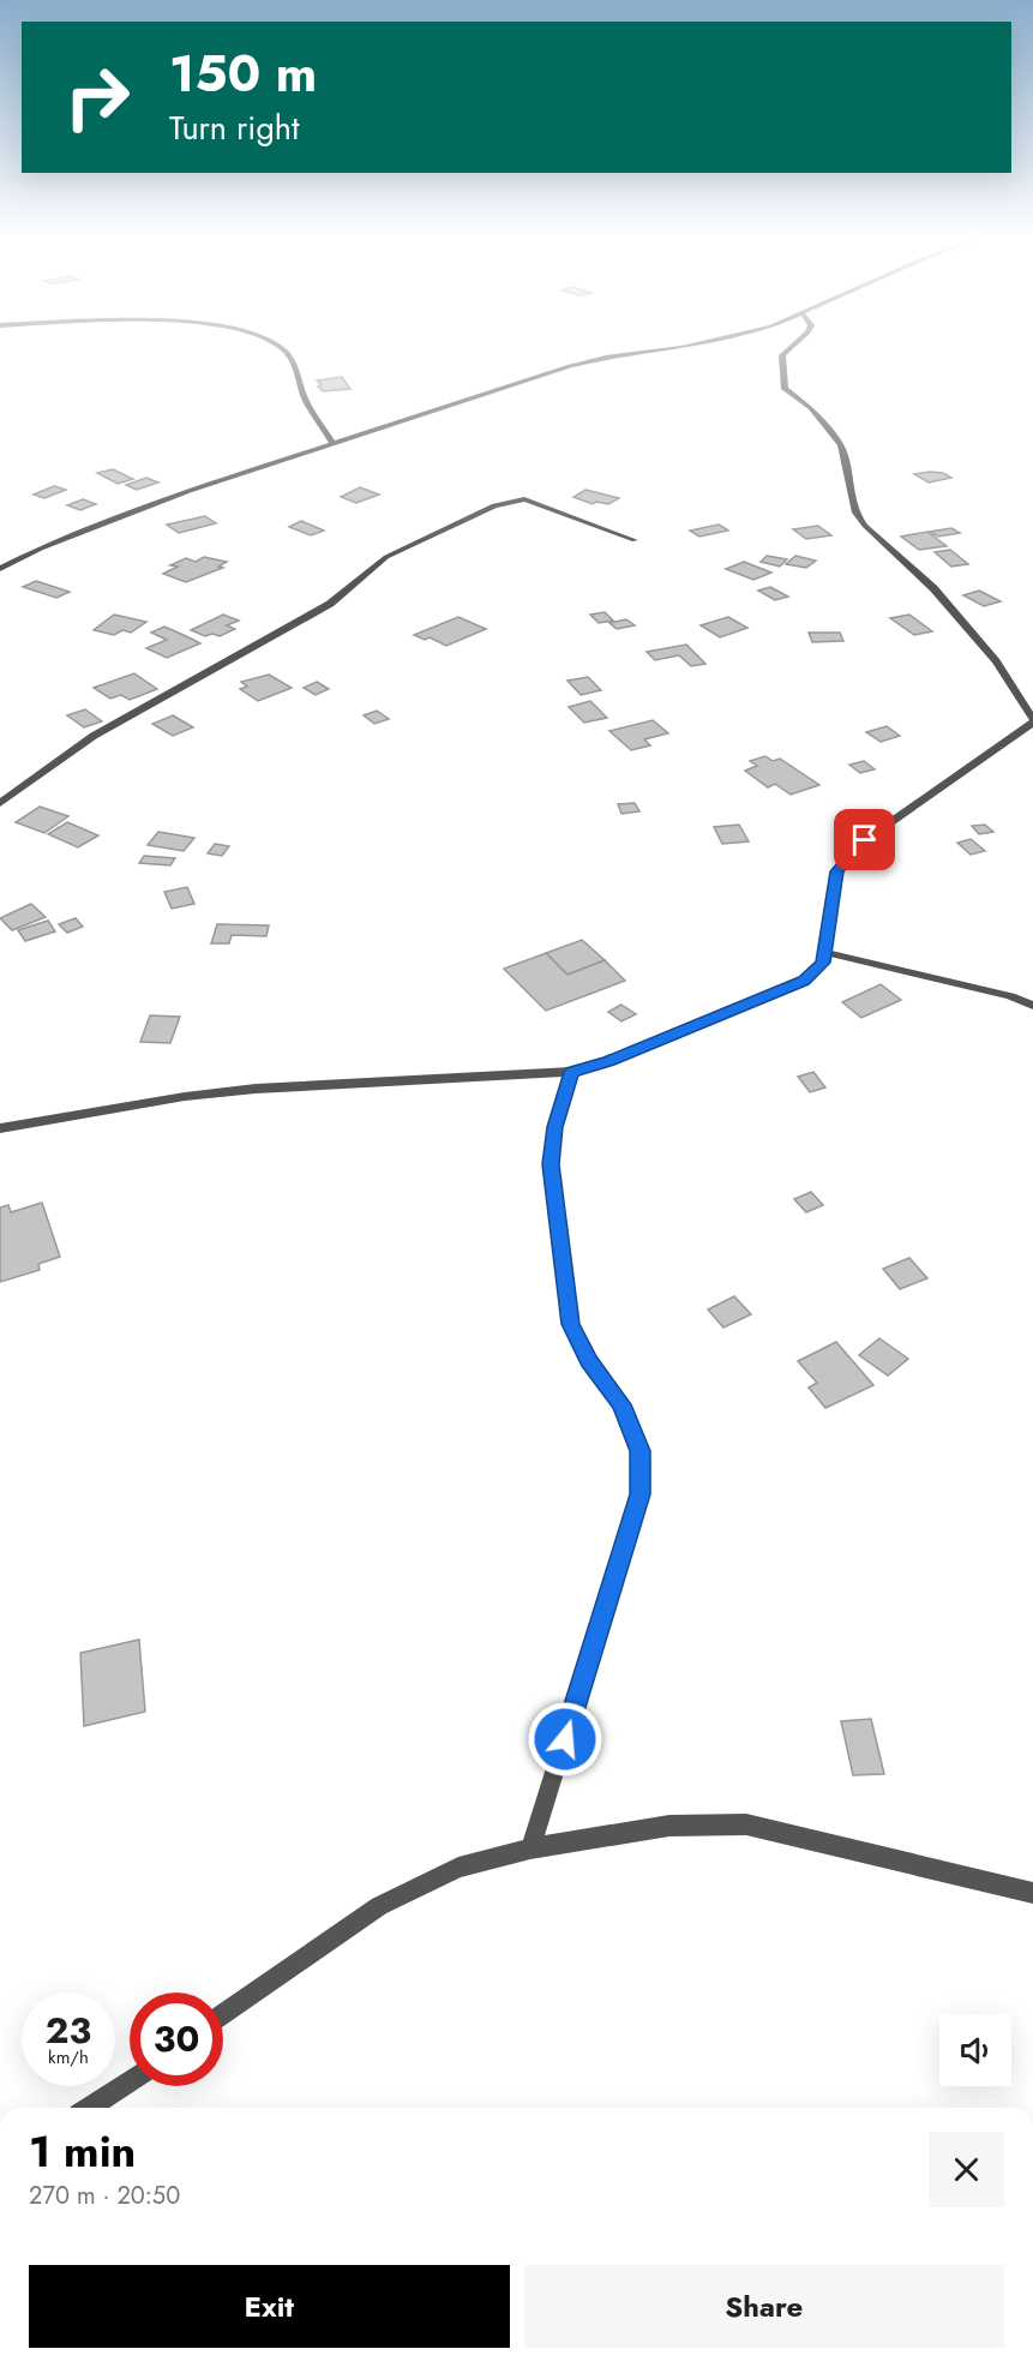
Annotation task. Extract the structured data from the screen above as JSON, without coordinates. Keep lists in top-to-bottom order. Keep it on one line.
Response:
{"page":{"turn":["150 m","Turn right"],"speed":"23 km/h","limit":"30","heading":["1 min","270 m · 20:50"],"buttons":["Exit","Share"]}}
